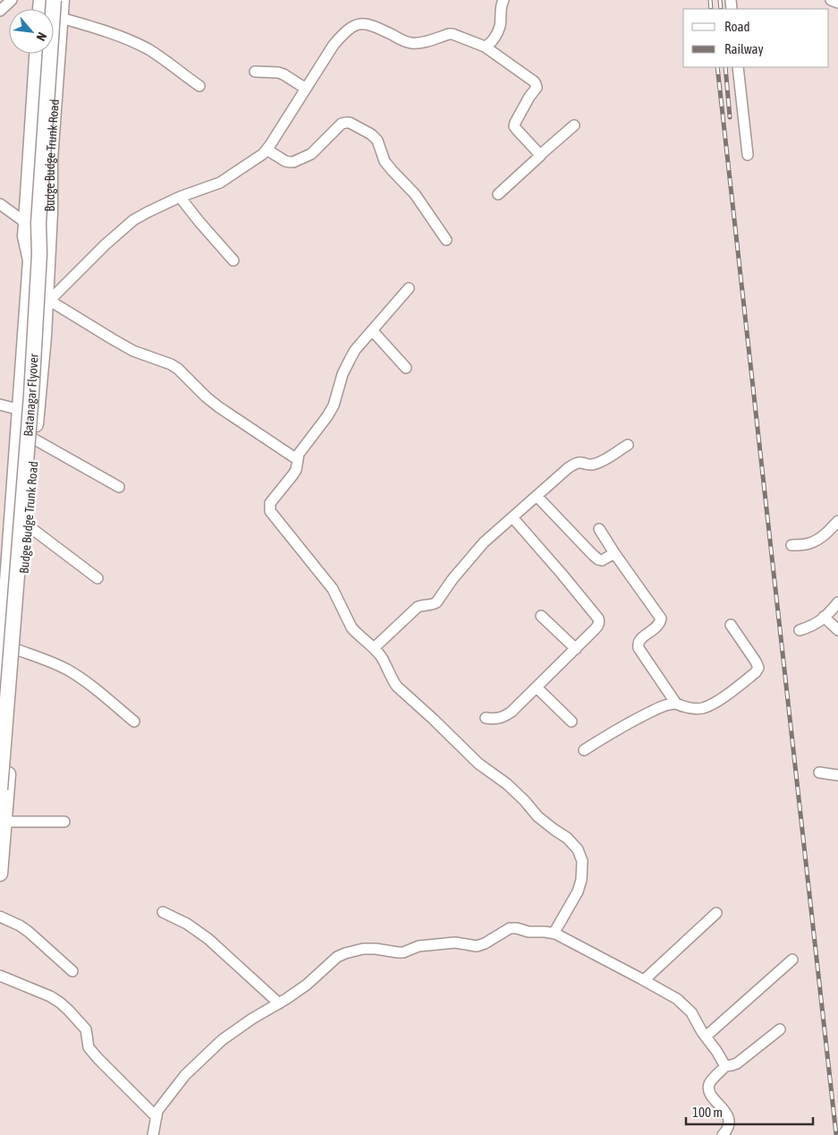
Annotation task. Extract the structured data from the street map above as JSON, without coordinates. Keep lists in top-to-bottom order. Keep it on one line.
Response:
{"streets":{"street":["Budge Budge Trunk Road","Batanagar Flyover"]},"legend":["Road","Railway"],"scale_bar":"100 m","north":"bottom right"}
